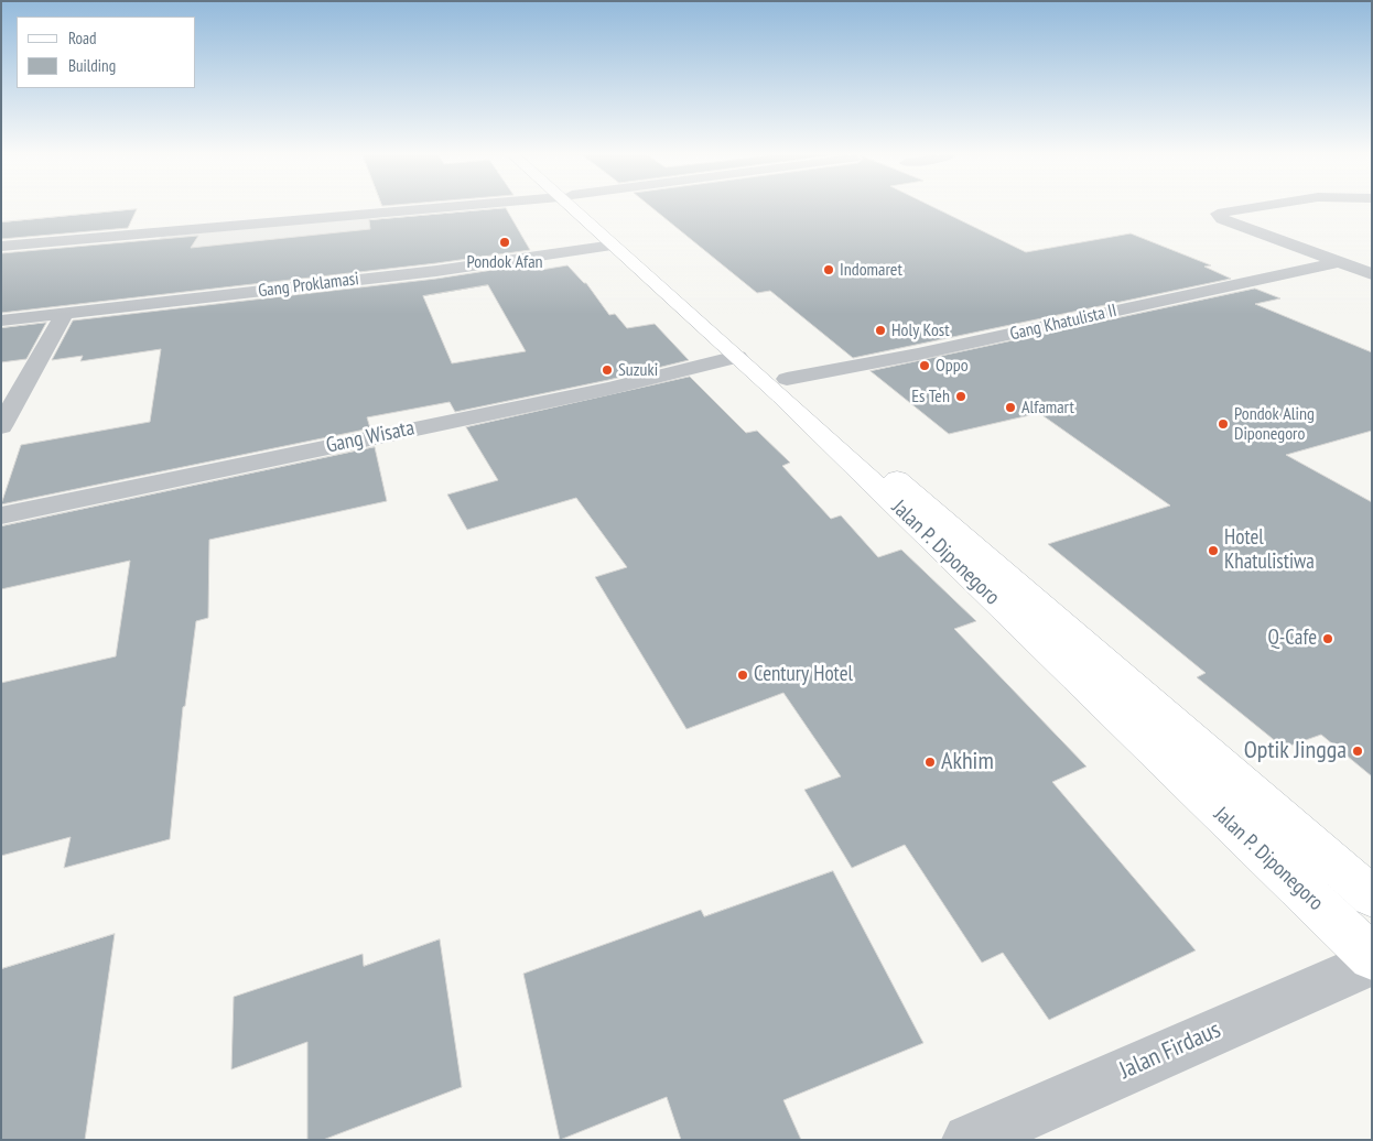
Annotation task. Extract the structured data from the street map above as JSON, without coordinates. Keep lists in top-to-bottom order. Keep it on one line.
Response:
{"streets":{"main road":["Jalan P. Diponegoro"],"street":["Gang Proklamasi","Gang Khatulista II","Gang Wisata","Jalan Firdaus"]},"crossings":[["Gang Proklamasi","Jalan P. Diponegoro"],["Gang Khatulista II","Jalan P. Diponegoro"],["Gang Wisata","Jalan P. Diponegoro"]],"places":["Pondok Afan","Indomaret","Holy Kost","Oppo","Suzuki","Es Teh","Alfamart","Pondok Aling Diponegoro","Hotel Khatulistiwa","Q-Cafe","Century Hotel","Optik Jingga","Akhim"],"legend":["Road","Building"]}
